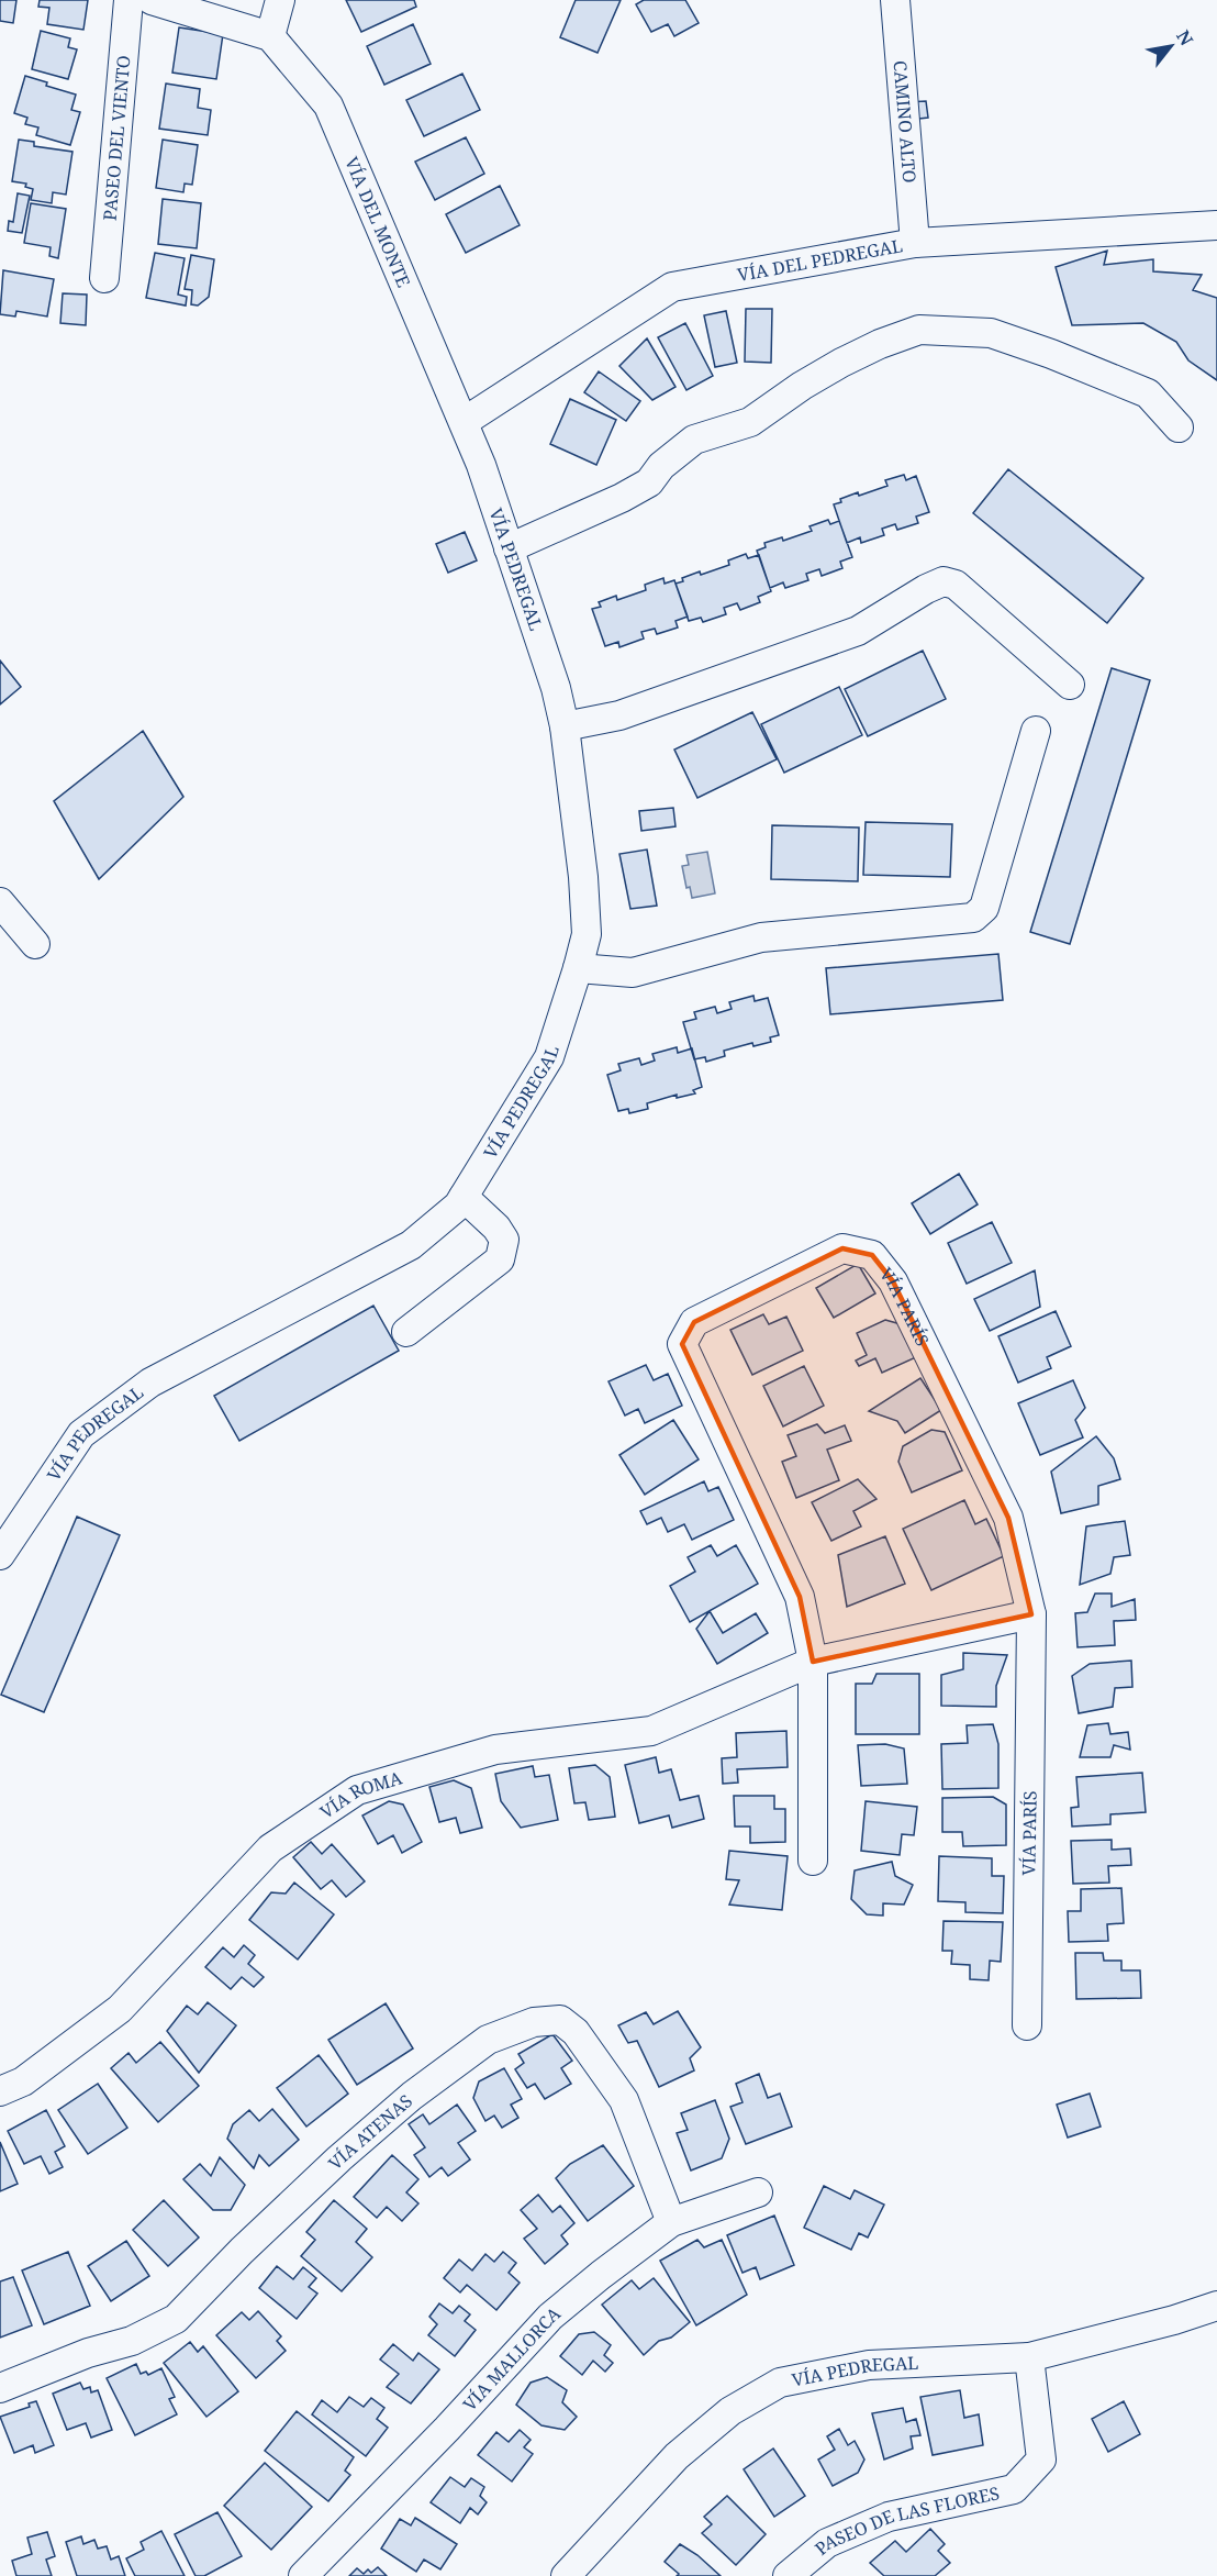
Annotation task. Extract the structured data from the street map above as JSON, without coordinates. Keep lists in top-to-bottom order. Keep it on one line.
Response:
{"streets":{"street":["CAMINO ALTO","PASEO DEL VIENTO","VÍA DEL MONTE","VÍA DEL PEDREGAL","VÍA PEDREGAL","VÍA PARÍS","VÍA ROMA","VÍA ATENAS","VÍA MALLORCA","PASEO DE LAS FLORES"]},"crossings":[["CAMINO ALTO","VÍA DEL PEDREGAL"],["VÍA DEL MONTE","VÍA DEL PEDREGAL"],["VÍA DEL MONTE","VÍA PEDREGAL"],["VÍA DEL PEDREGAL","VÍA PEDREGAL"],["VÍA PEDREGAL","PASEO DE LAS FLORES"],["VÍA PARÍS","VÍA ROMA"],["VÍA ATENAS","VÍA MALLORCA"]],"north":"top right"}
